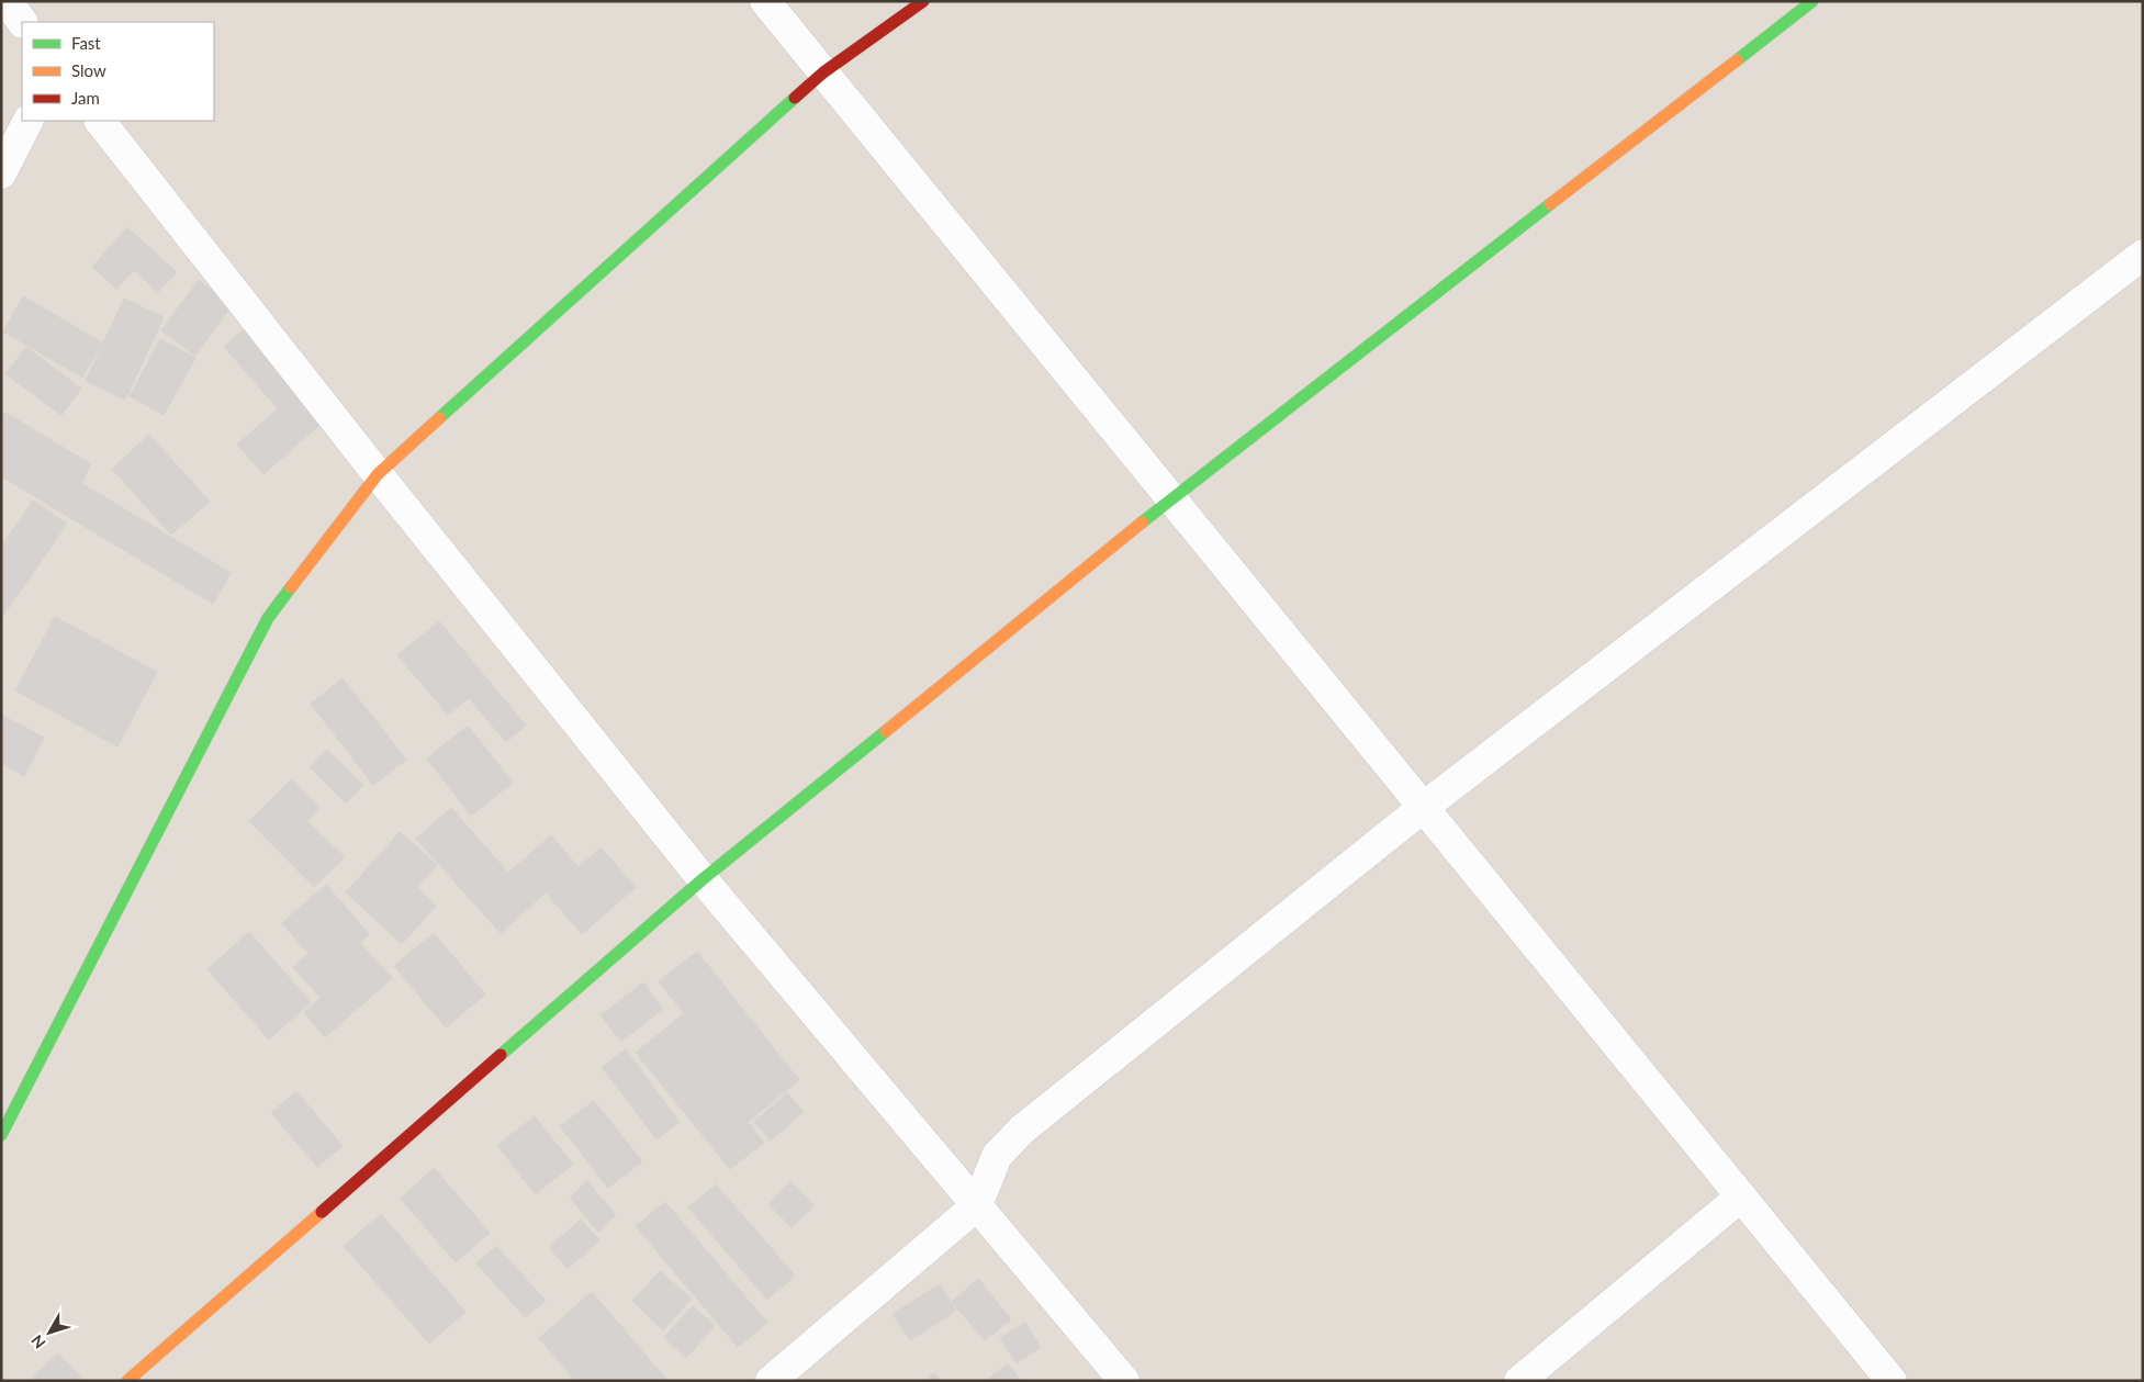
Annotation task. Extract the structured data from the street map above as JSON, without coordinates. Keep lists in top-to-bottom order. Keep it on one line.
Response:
{"legend":["Fast","Slow","Jam"],"north":"bottom left"}
